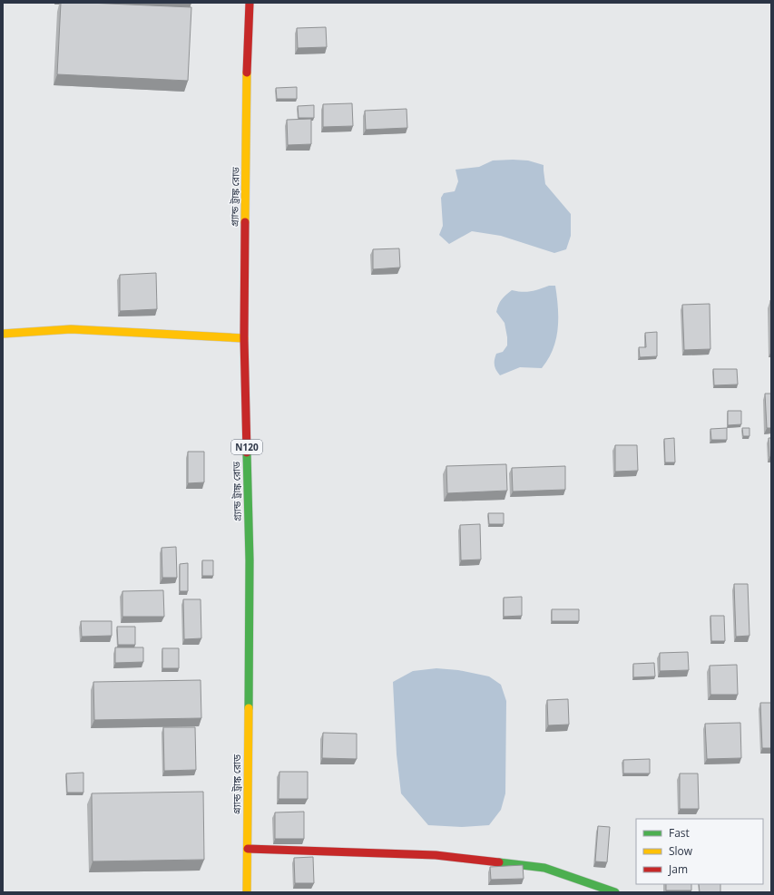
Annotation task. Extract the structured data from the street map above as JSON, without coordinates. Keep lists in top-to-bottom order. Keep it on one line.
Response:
{"streets":{"main road":["গ্র্যান্ড ট্রাঙ্ক রোড","N120"]},"legend":["Fast","Slow","Jam"]}
